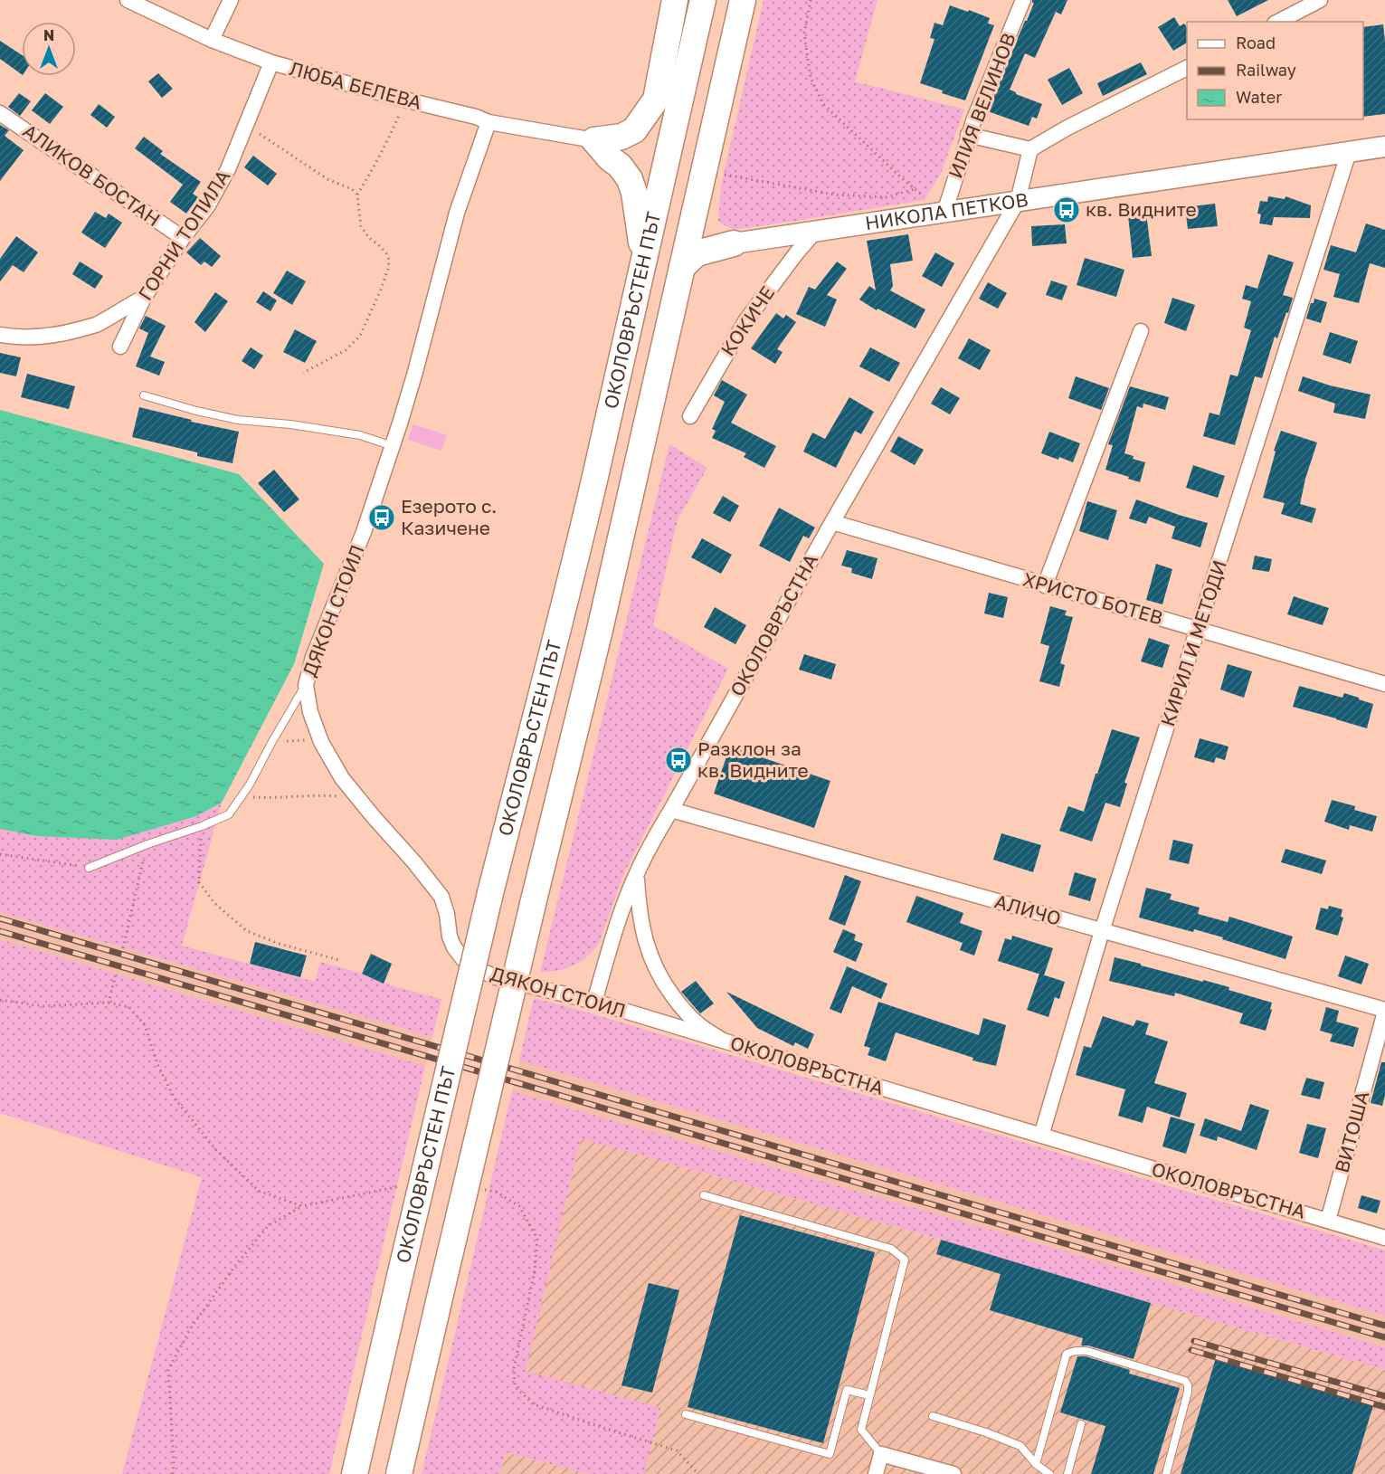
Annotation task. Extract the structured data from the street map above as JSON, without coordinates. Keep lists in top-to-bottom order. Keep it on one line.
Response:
{"streets":{"highway":["ОКОЛОВРЪСТЕН ПЪТ"],"street":["ЛЮБА БЕЛЕВА","ИЛИЯ ВЕЛИНОВ","АЛИКОВ БОСТАН","НИКОЛА ПЕТКОВ","ГОРНИ ТОПИЛА","КОКИЧЕ","ХРИСТО БОТЕВ","ДЯКОН СТОИЛ","ОКОЛОВРЪСТНА","КИРИЛ И МЕТОДИ","АЛИЧО","ВИТОША"]},"crossings":[["ЛЮБА БЕЛЕВА","ГОРНИ ТОПИЛА"],["ЛЮБА БЕЛЕВА","ДЯКОН СТОИЛ"],["ИЛИЯ ВЕЛИНОВ","НИКОЛА ПЕТКОВ"],["АЛИКОВ БОСТАН","ГОРНИ ТОПИЛА"],["НИКОЛА ПЕТКОВ","КОКИЧЕ"],["НИКОЛА ПЕТКОВ","ОКОЛОВРЪСТНА"],["НИКОЛА ПЕТКОВ","КИРИЛ И МЕТОДИ"],["ХРИСТО БОТЕВ","ОКОЛОВРЪСТНА"],["ХРИСТО БОТЕВ","КИРИЛ И МЕТОДИ"],["ДЯКОН СТОИЛ","ОКОЛОВРЪСТНА"],["ОКОЛОВРЪСТНА","КИРИЛ И МЕТОДИ"],["ОКОЛОВРЪСТНА","АЛИЧО"],["ОКОЛОВРЪСТНА","ВИТОША"],["КИРИЛ И МЕТОДИ","АЛИЧО"],["АЛИЧО","ВИТОША"]],"places":{"bus stop":["кв. Видните","Езерото с. Казичене","Разклон за кв. Видните"]},"legend":["Road","Railway","Water"],"north":"top"}
